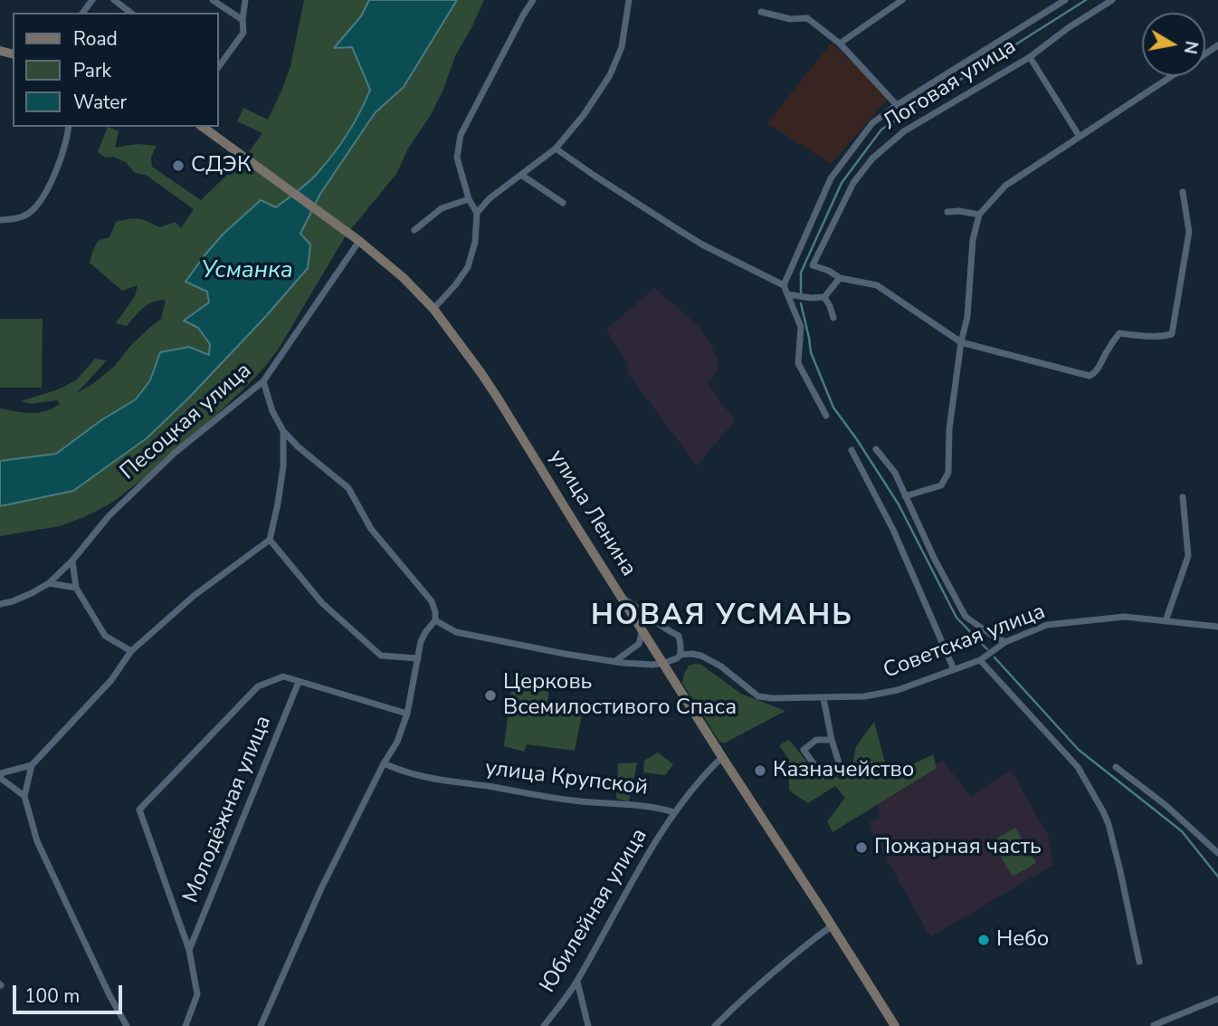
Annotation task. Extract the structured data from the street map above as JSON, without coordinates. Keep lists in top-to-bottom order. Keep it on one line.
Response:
{"streets":{"main road":["улица Ленина"],"street":["Логовая улица","Песоцкая улица","Советская улица","улица Крупской","Молодёжная улица","Юбилейная улица"]},"crossings":[["Песоцкая улица","улица Ленина"],["улица Ленина","улица Крупской"],["улица Крупской","Юбилейная улица"]],"districts":["НОВАЯ УСМАНЬ"],"water":["Усманка"],"places":["СДЭК","Церковь Всемилостивого Спаса","Казначейство","Пожарная часть","Небо"],"legend":["Road","Park","Water"],"scale_bar":"100 m","north":"right"}
